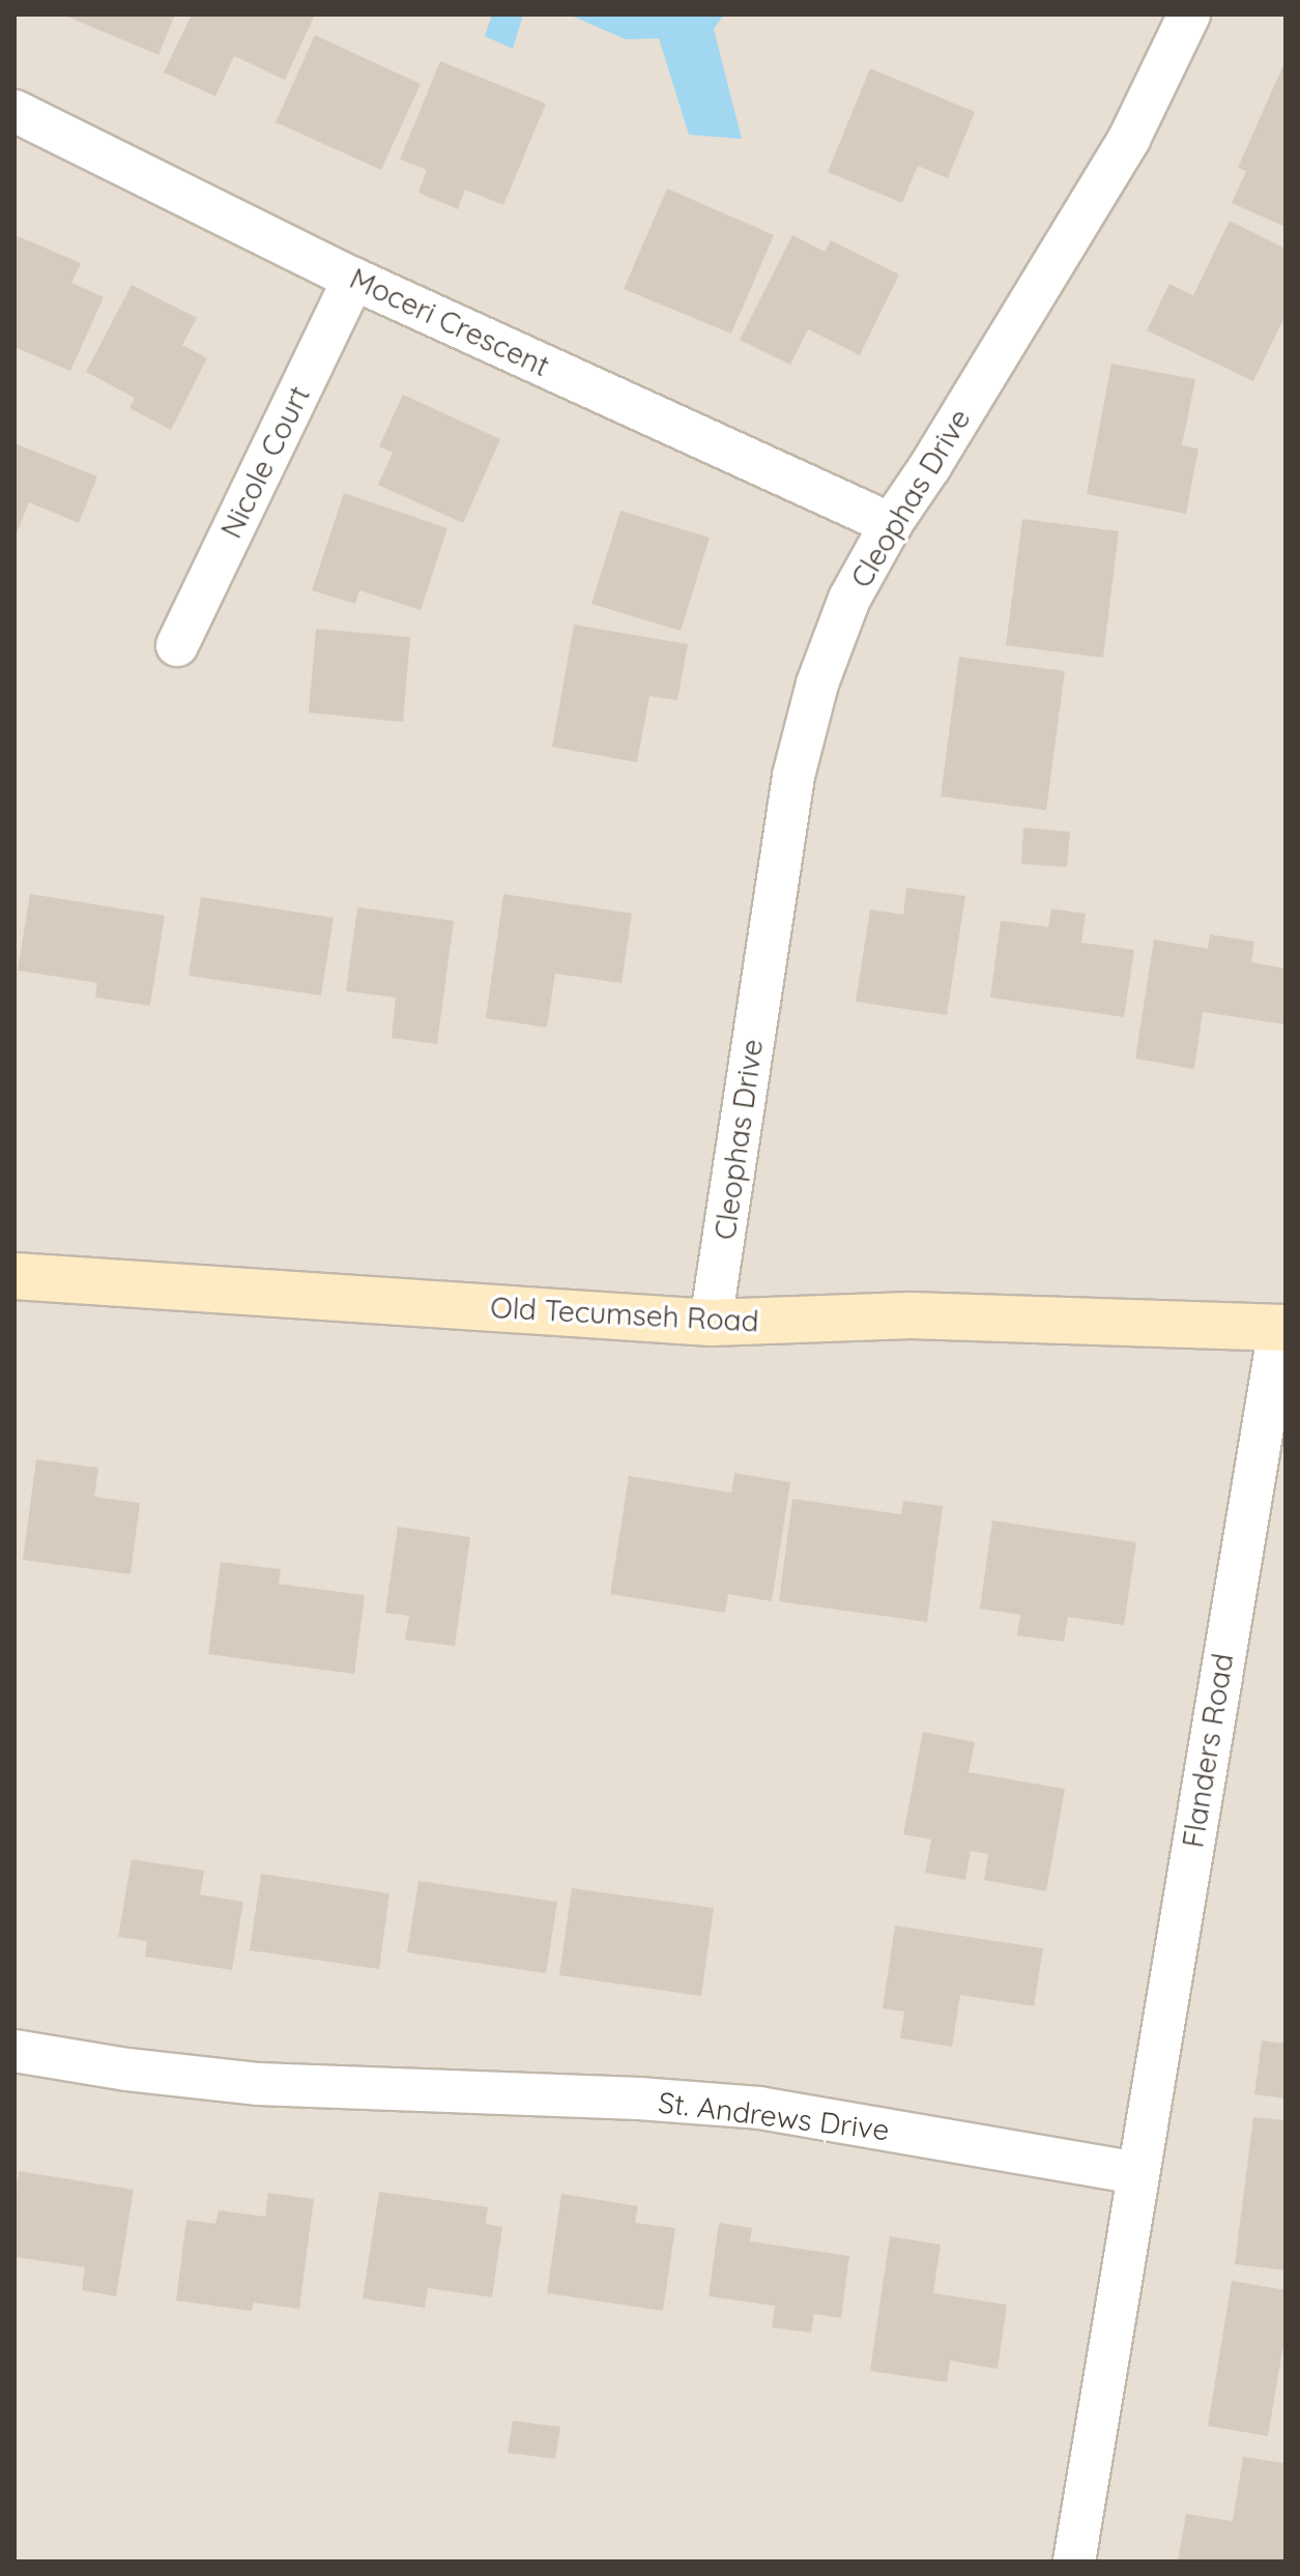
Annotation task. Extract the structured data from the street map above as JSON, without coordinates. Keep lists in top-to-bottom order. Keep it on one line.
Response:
{"streets":{"main road":["Old Tecumseh Road"],"street":["Moceri Crescent","Nicole Court","Cleophas Drive","Flanders Road","St. Andrews Drive"]},"crossings":[["Moceri Crescent","Nicole Court"],["Moceri Crescent","Cleophas Drive"],["Cleophas Drive","Old Tecumseh Road"],["Old Tecumseh Road","Flanders Road"],["Flanders Road","St. Andrews Drive"]]}
